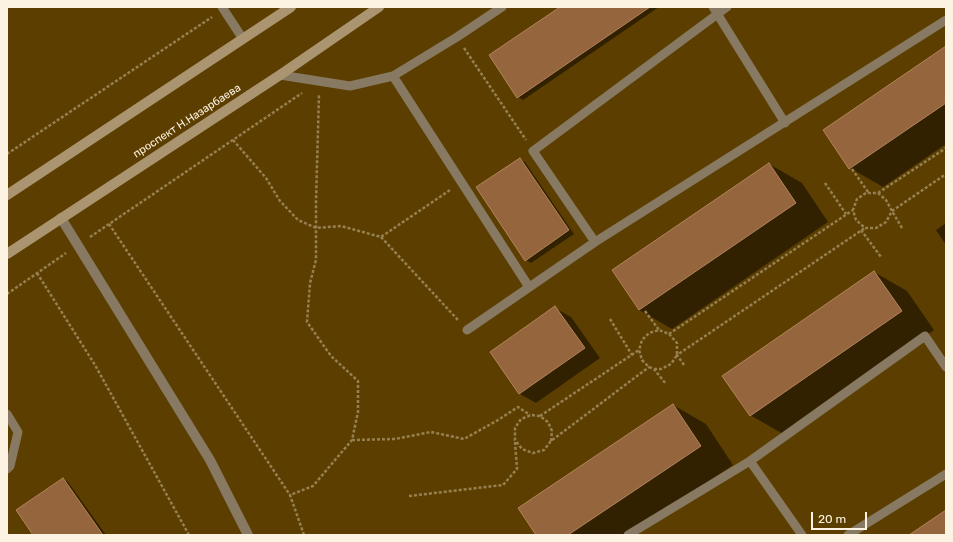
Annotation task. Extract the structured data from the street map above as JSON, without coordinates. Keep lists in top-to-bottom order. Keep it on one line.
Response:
{"streets":{"main road":["проспект Н.Назарбаева"]},"scale_bar":"20 m"}
